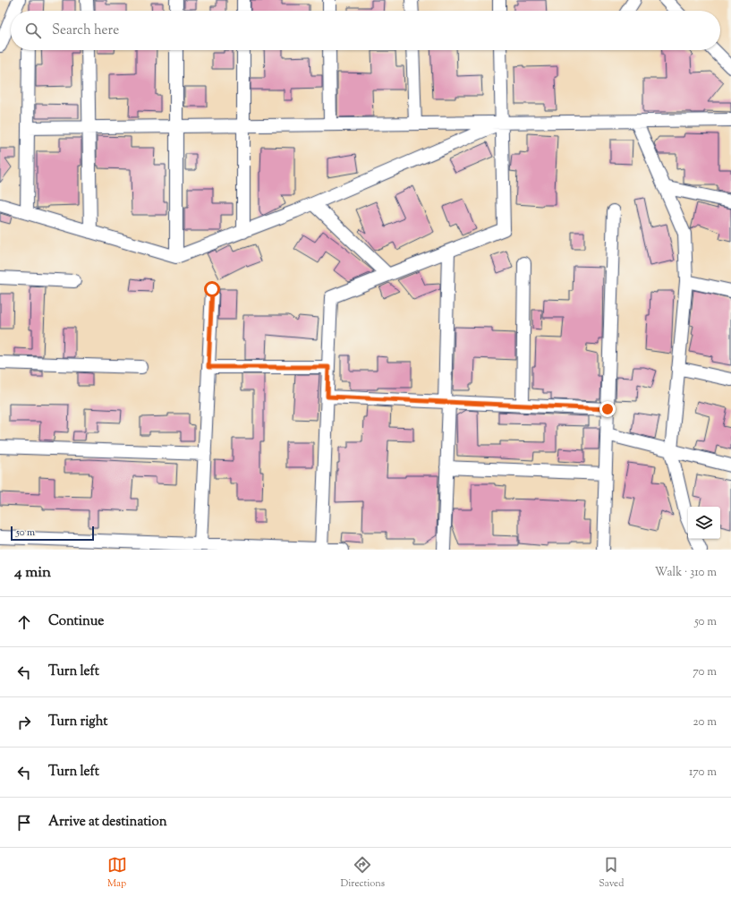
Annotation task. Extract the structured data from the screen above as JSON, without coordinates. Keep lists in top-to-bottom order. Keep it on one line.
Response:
{"scale_bar":"50 m","page":{"search":"Search here","scale":"50 m","heading":["4 min","Walk · 310 m"],"list":[["Continue","50 m"],["Turn left","70 m"],["Turn right","20 m"],["Turn left","170 m"],"Arrive at destination"],"nav":["Map","Directions","Saved"]}}
